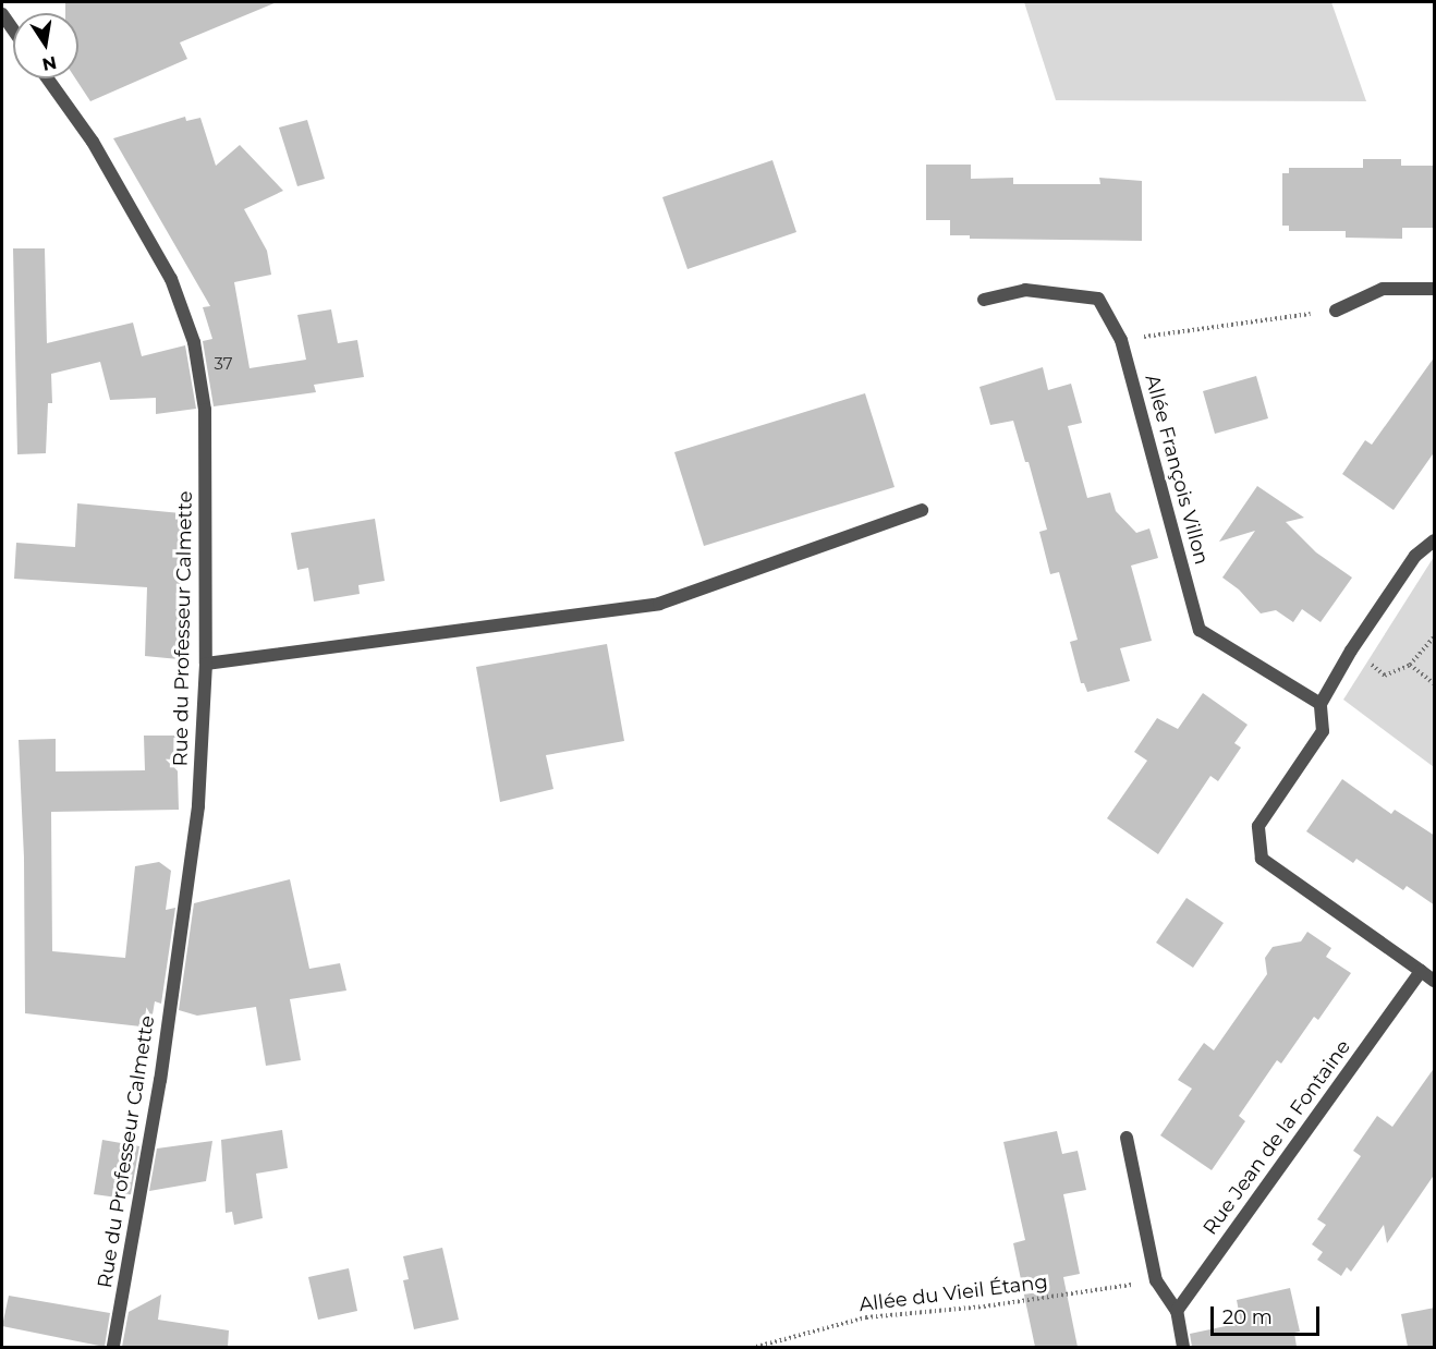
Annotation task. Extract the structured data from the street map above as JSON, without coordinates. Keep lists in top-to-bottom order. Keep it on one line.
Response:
{"streets":{"street":["Allée François Villon","Rue du Professeur Calmette","Rue Jean de la Fontaine"],"path":["Allée du Vieil Étang"]},"house_numbers":["37"],"scale_bar":"20 m","north":"bottom"}
